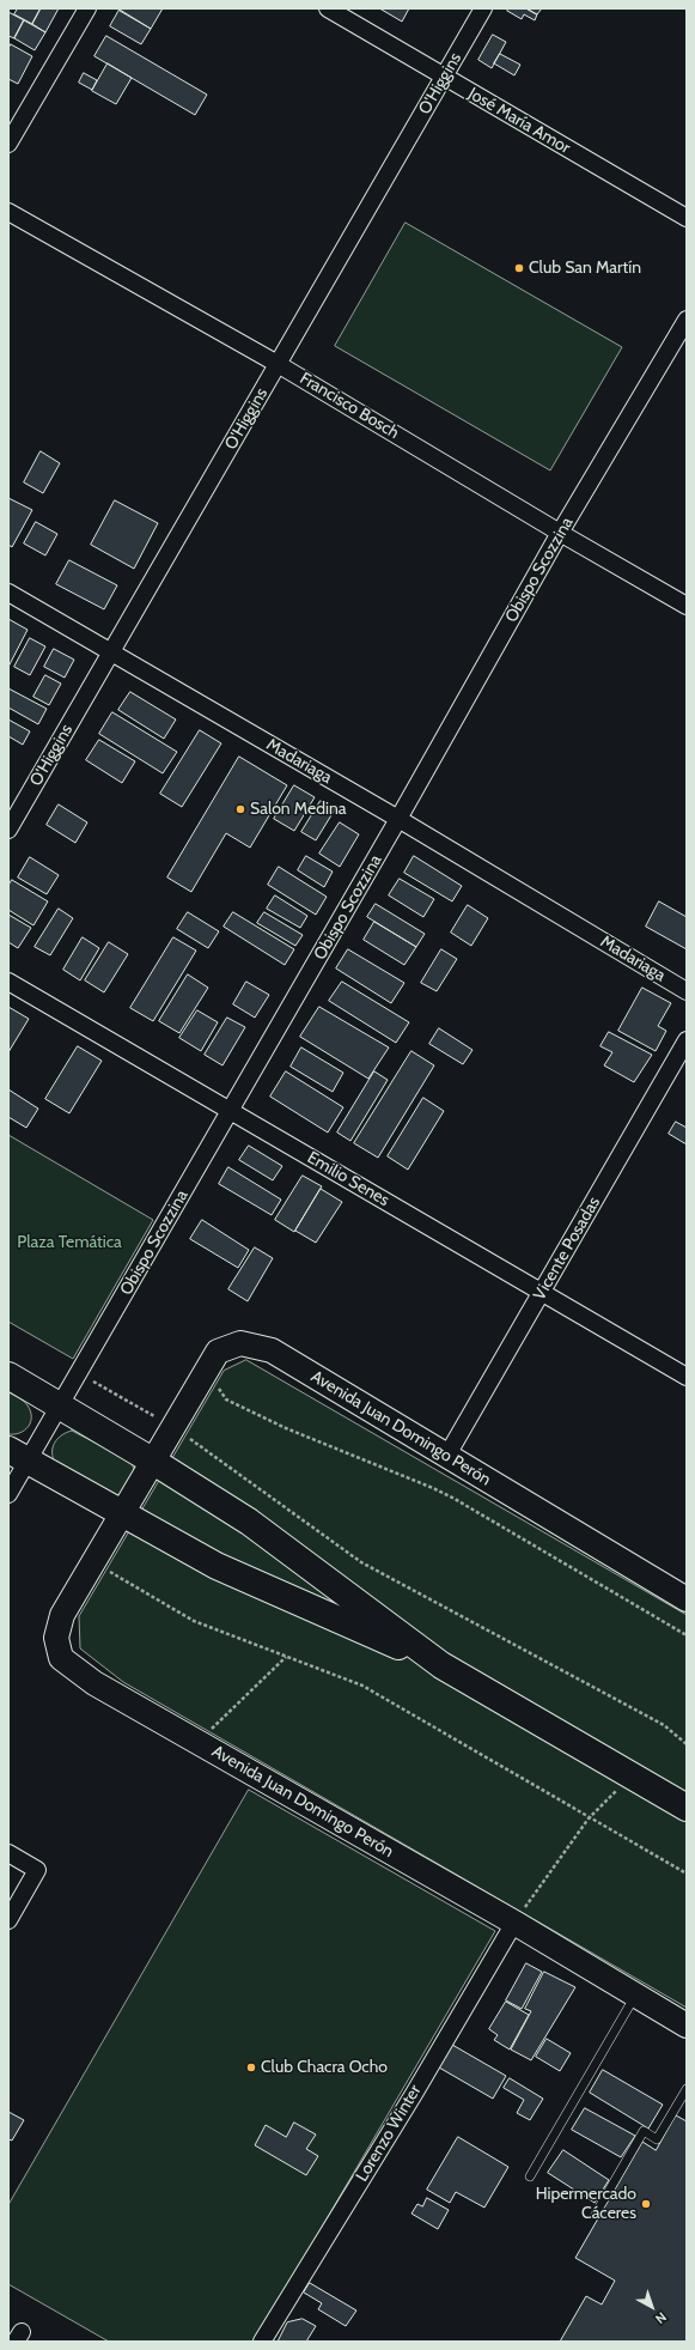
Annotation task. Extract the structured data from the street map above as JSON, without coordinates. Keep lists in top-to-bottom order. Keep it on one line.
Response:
{"streets":{"main road":["Avenida Juan Domingo Perón"],"street":["O'Higgins","José María Amor","Francisco Bosch","Obispo Scozzina","Madariaga","Emilio Senes","Vicente Posadas","Lorenzo Winter"]},"crossings":[["O'Higgins","José María Amor"],["O'Higgins","Francisco Bosch"],["O'Higgins","Madariaga"],["Francisco Bosch","Obispo Scozzina"],["Obispo Scozzina","Madariaga"],["Obispo Scozzina","Emilio Senes"],["Emilio Senes","Vicente Posadas"],["Vicente Posadas","Avenida Juan Domingo Perón"],["Avenida Juan Domingo Perón","Lorenzo Winter"]],"parks":["Plaza Temática"],"places":["Club San Martín","Salon Medina","Club Chacra Ocho","Hipermercado Cáceres"],"north":"bottom right"}
